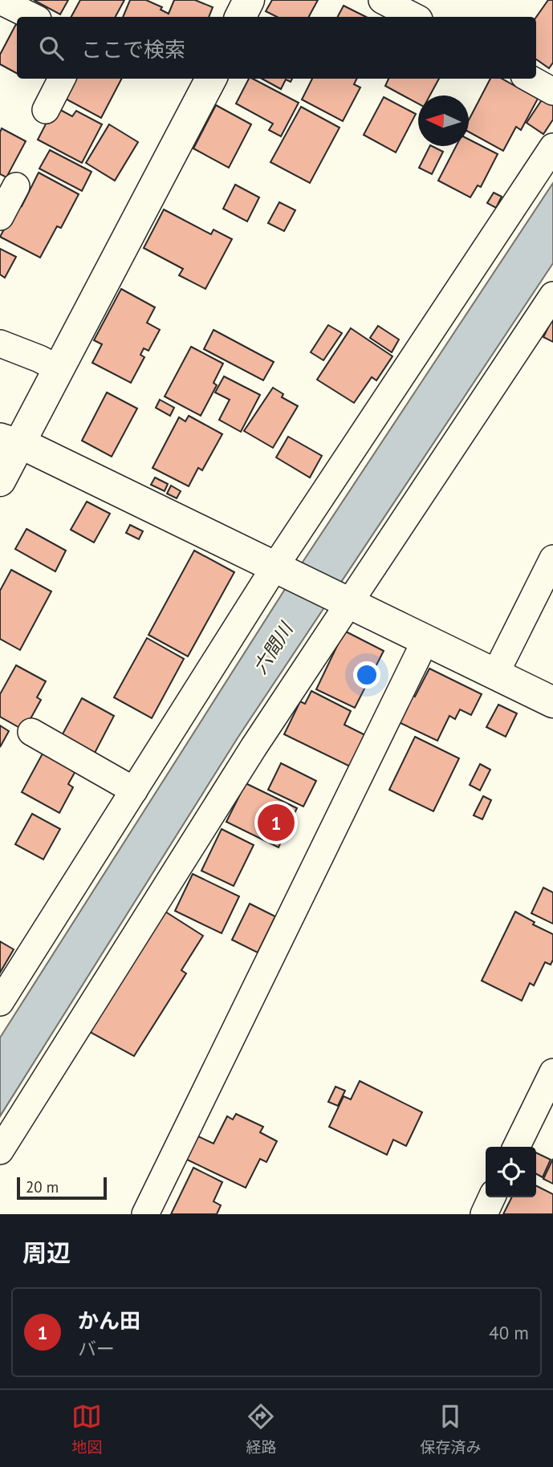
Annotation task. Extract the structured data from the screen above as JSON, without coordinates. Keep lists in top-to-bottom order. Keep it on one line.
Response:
{"water":["六間川"],"scale_bar":"20 m","north":"left","page":{"search":"ここで検索","pins":"1","scale":"20 m","heading":"周辺","list":[{"mark":"1","name":"かん田","note":"バー","value":"40 m"}],"nav":["地図","経路","保存済み"]}}
